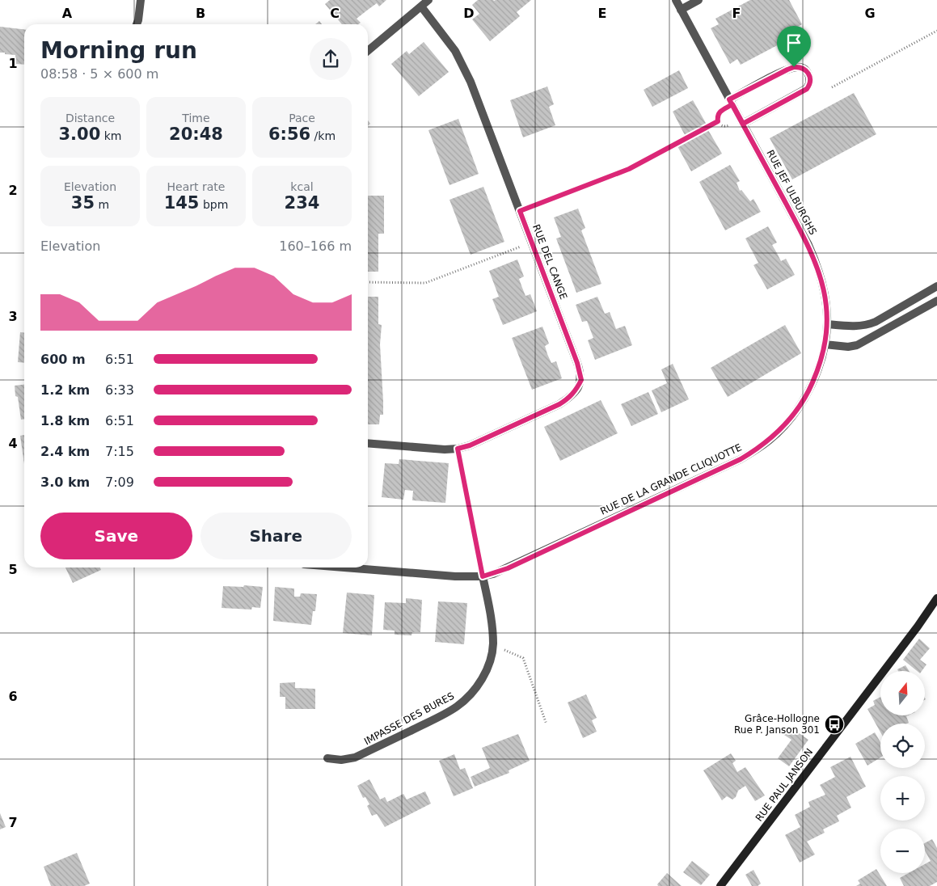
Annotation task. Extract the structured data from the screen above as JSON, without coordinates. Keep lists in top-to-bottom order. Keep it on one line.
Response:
{"streets":{"street":["RUE JEF ULBURGHS","RUE DEL CANGE","RUE DE LA GRANDE CLIQUOTTE","IMPASSE DES BURES","RUE PAUL JANSON"]},"crossings":[["RUE JEF ULBURGHS","RUE DE LA GRANDE CLIQUOTTE"],["RUE DE LA GRANDE CLIQUOTTE","IMPASSE DES BURES"]],"places":{"bus stop":["Grâce-Hollogne Rue P. Janson 301"]},"north":"top","page":{"heading":["Morning run","08:58 · 5 × 600 m"],"stats":[["Distance","3.00 km"],["Time","20:48"],["Pace","6:56 /km"],["Elevation","35 m"],["Heart rate","145 bpm"],["kcal","234"]],"chart":["Elevation","160–166 m"],"list":[{"name":"600 m","note":"6:51"},{"name":"1.2 km","note":"6:33"},{"name":"1.8 km","note":"6:51"},{"name":"2.4 km","note":"7:15"},{"name":"3.0 km","note":"7:09"}],"buttons":["Save","Share"],"map_buttons":["+","−"]},"grid":{"columns":["A","B","C","D","E","F","G"],"rows":["1","2","3","4","5","6","7"]}}
